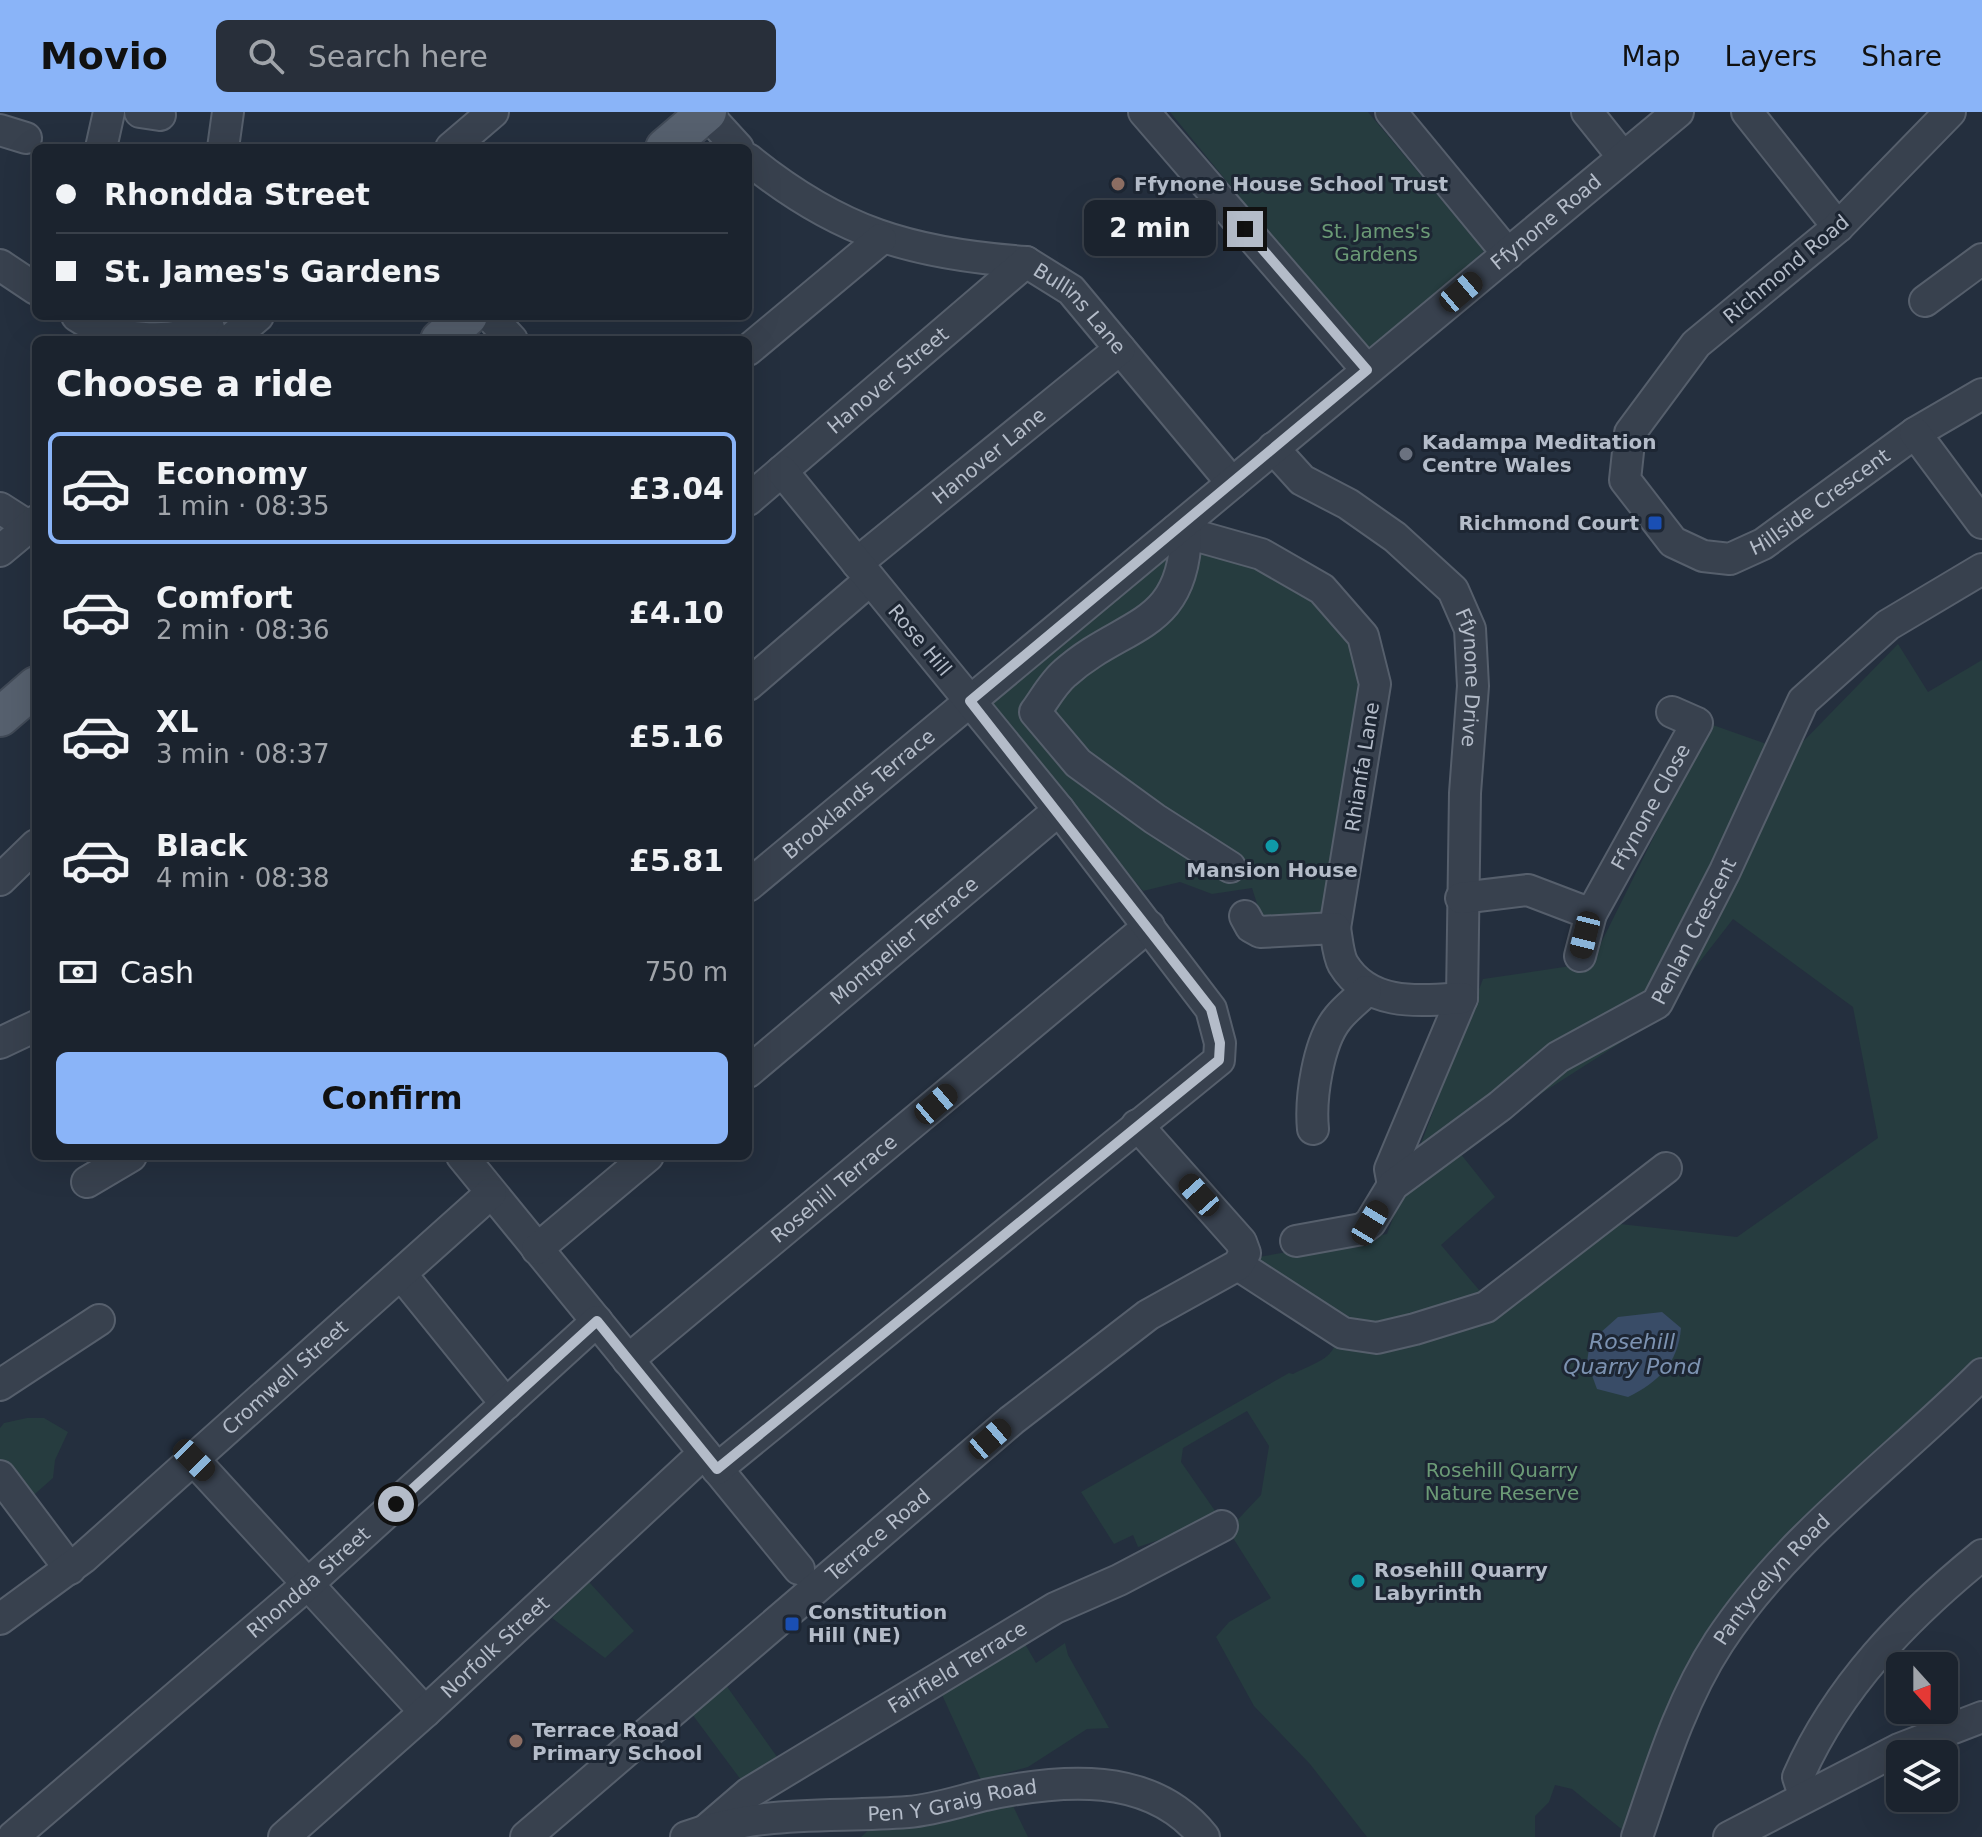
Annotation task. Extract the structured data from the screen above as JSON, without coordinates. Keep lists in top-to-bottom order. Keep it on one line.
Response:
{"streets":{"street":["Ffynone Road","Richmond Road","Bullins Lane","Hanover Street","Hanover Lane","Hillside Crescent","Rose Hill","Ffynone Drive","Rhianfa Lane","Brooklands Terrace","Ffynone Close","Penlan Crescent","Montpelier Terrace","Rosehill Terrace","Cromwell Street","Terrace Road","Pantycelyn Road","Rhondda Street","Norfolk Street","Fairfield Terrace","Pen Y Graig Road"]},"crossings":[["Ffynone Road","Bullins Lane"],["Ffynone Road","Rose Hill"],["Ffynone Road","Ffynone Drive"],["Ffynone Road","Rhianfa Lane"],["Ffynone Road","Brooklands Terrace"],["Richmond Road","Hillside Crescent"],["Bullins Lane","Hanover Street"],["Bullins Lane","Hanover Lane"],["Hanover Street","Rose Hill"],["Hanover Lane","Rose Hill"],["Rose Hill","Brooklands Terrace"],["Rose Hill","Montpelier Terrace"],["Rose Hill","Rosehill Terrace"],["Rose Hill","Norfolk Street"],["Fairfield Terrace","Pen Y Graig Road"]],"water":["Rosehill Quarry Pond"],"parks":["St. James's Gardens","Rosehill Quarry Nature Reserve"],"places":{"other":["Ffynone House School Trust","Kadampa Meditation Centre Wales","Mansion House","Rosehill Quarry Labyrinth","Terrace Road Primary School"],"transit":["Richmond Court","Constitution Hill (NE)"]},"north":"bottom","page":{"header":"Movio","search":"Search here","nav":["Map","Layers","Share"],"banner":["Rhondda Street","St. James's Gardens"],"bubble":"2 min","heading":"Choose a ride","list":[{"name":"Economy","note":"1 min · 08:35","value":"£3.04"},{"name":"Comfort","note":"2 min · 08:36","value":"£4.10"},{"name":"XL","note":"3 min · 08:37","value":"£5.16"},{"name":"Black","note":"4 min · 08:38","value":"£5.81"}],"pay":["Cash","750 m"],"buttons":"Confirm"}}
